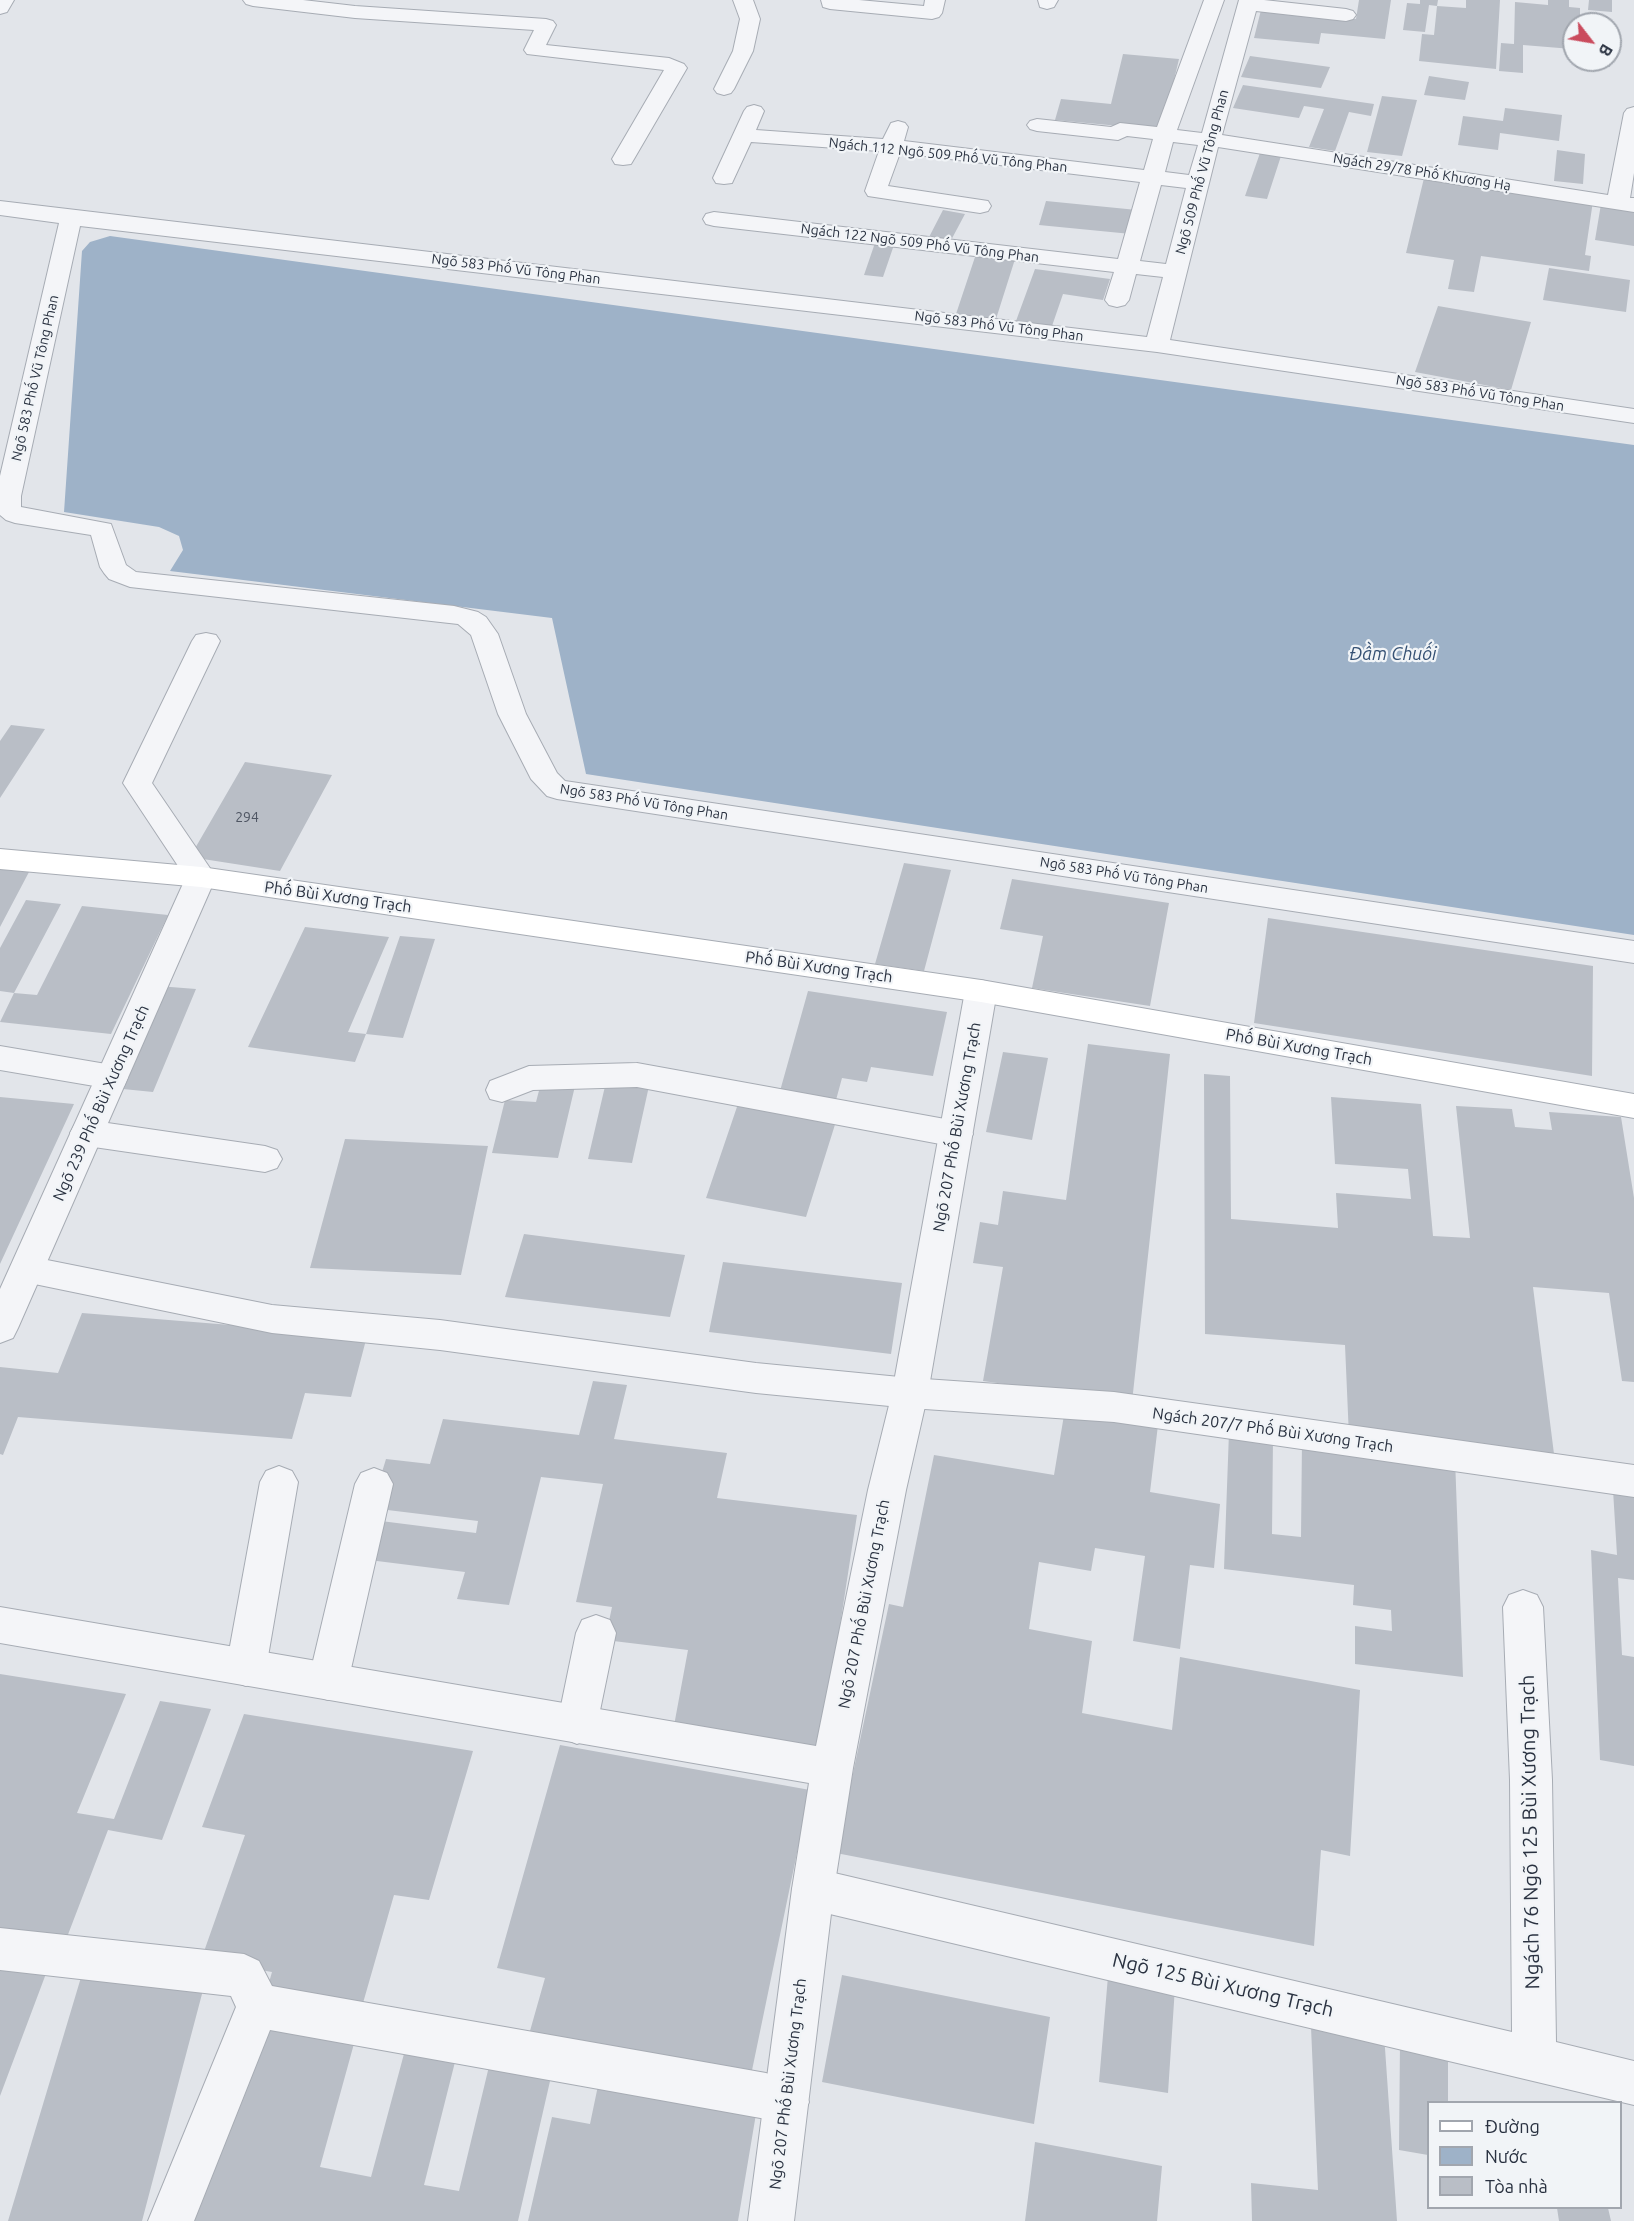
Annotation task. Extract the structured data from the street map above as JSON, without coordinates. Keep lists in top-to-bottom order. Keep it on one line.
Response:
{"streets":{"street":["Ngách 112 Ngõ 509 Phố Vũ Tông Phan","Ngõ 509 Phố Vũ Tông Phan","Ngách 29/78 Phố Khương Hạ","Ngách 122 Ngõ 509 Phố Vũ Tông Phan","Ngõ 583 Phố Vũ Tông Phan","Phố Bùi Xương Trạch","Ngõ 239 Phố Bùi Xương Trạch","Ngõ 207 Phố Bùi Xương Trạch","Ngách 207/7 Phố Bùi Xương Trạch","Ngách 76 Ngõ 125 Bùi Xương Trạch","Ngõ 125 Bùi Xương Trạch"]},"crossings":[["Ngách 112 Ngõ 509 Phố Vũ Tông Phan","Ngõ 509 Phố Vũ Tông Phan"],["Ngõ 509 Phố Vũ Tông Phan","Ngách 29/78 Phố Khương Hạ"],["Ngõ 509 Phố Vũ Tông Phan","Ngách 122 Ngõ 509 Phố Vũ Tông Phan"],["Ngõ 509 Phố Vũ Tông Phan","Ngõ 583 Phố Vũ Tông Phan"],["Phố Bùi Xương Trạch","Ngõ 239 Phố Bùi Xương Trạch"],["Phố Bùi Xương Trạch","Ngõ 207 Phố Bùi Xương Trạch"],["Ngõ 239 Phố Bùi Xương Trạch","Ngách 207/7 Phố Bùi Xương Trạch"],["Ngõ 207 Phố Bùi Xương Trạch","Ngách 207/7 Phố Bùi Xương Trạch"],["Ngõ 207 Phố Bùi Xương Trạch","Ngõ 125 Bùi Xương Trạch"],["Ngách 76 Ngõ 125 Bùi Xương Trạch","Ngõ 125 Bùi Xương Trạch"]],"water":["Đầm Chuối"],"house_numbers":["294"],"legend":["Đường","Nước","Tòa nhà"],"north":"bottom right"}
